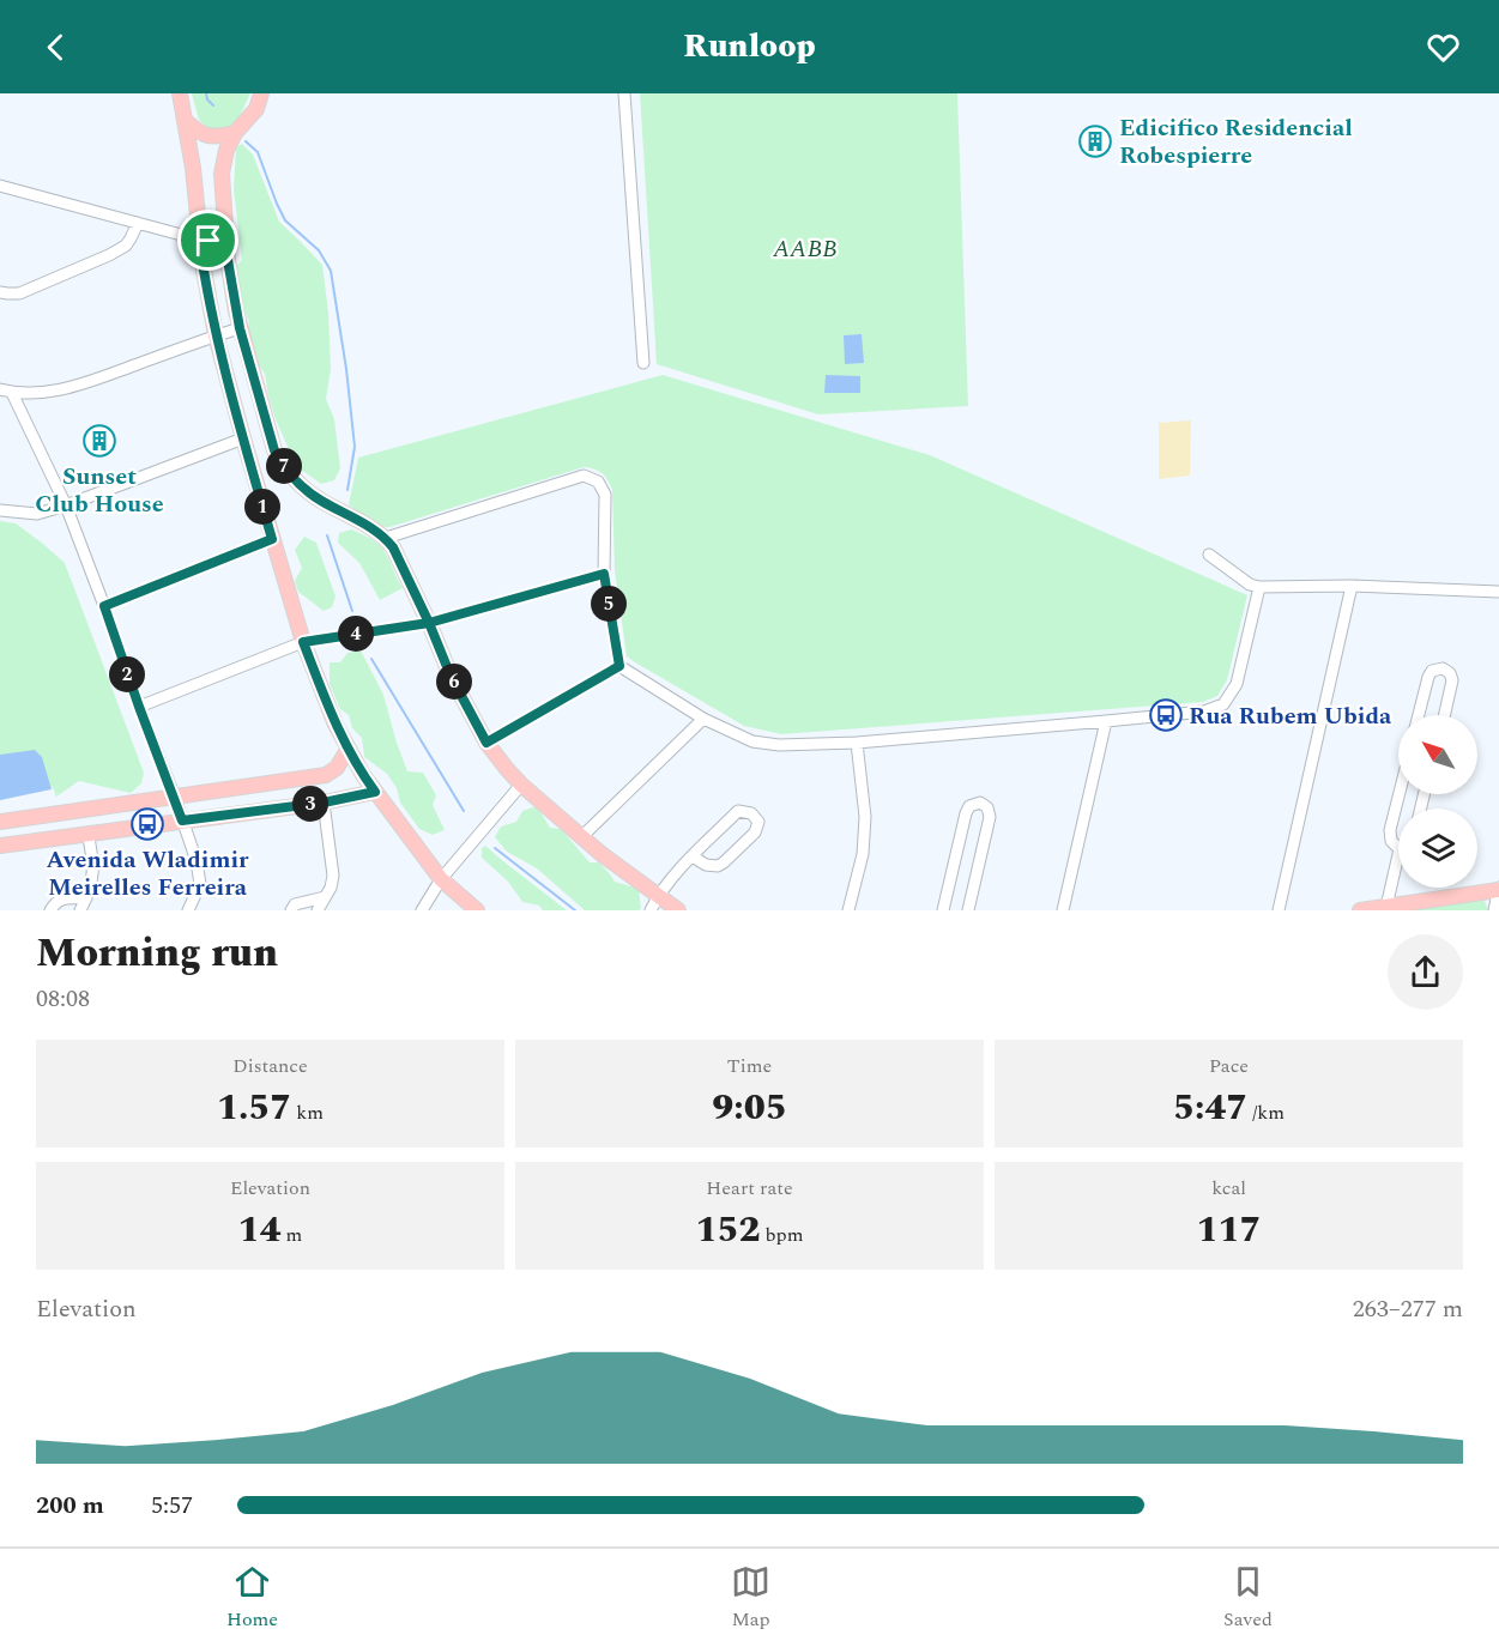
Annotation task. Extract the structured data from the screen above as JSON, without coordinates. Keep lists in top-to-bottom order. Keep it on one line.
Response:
{"parks":["AABB"],"places":{"building":["Edicifico Residencial Robespierre","Sunset Club House"],"bus stop":["Rua Rubem Ubida","Avenida Wladimir Meirelles Ferreira"]},"north":"top left","page":{"header":"Runloop","pins":["7","1","5","4","2","6","3"],"heading":["Morning run","08:08"],"stats":[["Distance","1.57 km"],["Time","9:05"],["Pace","5:47 /km"],["Elevation","14 m"],["Heart rate","152 bpm"],["kcal","117"]],"chart":["Elevation","263–277 m"],"list":[{"name":"200 m","note":"5:57"}],"tabs":["Home","Map","Saved"]}}
